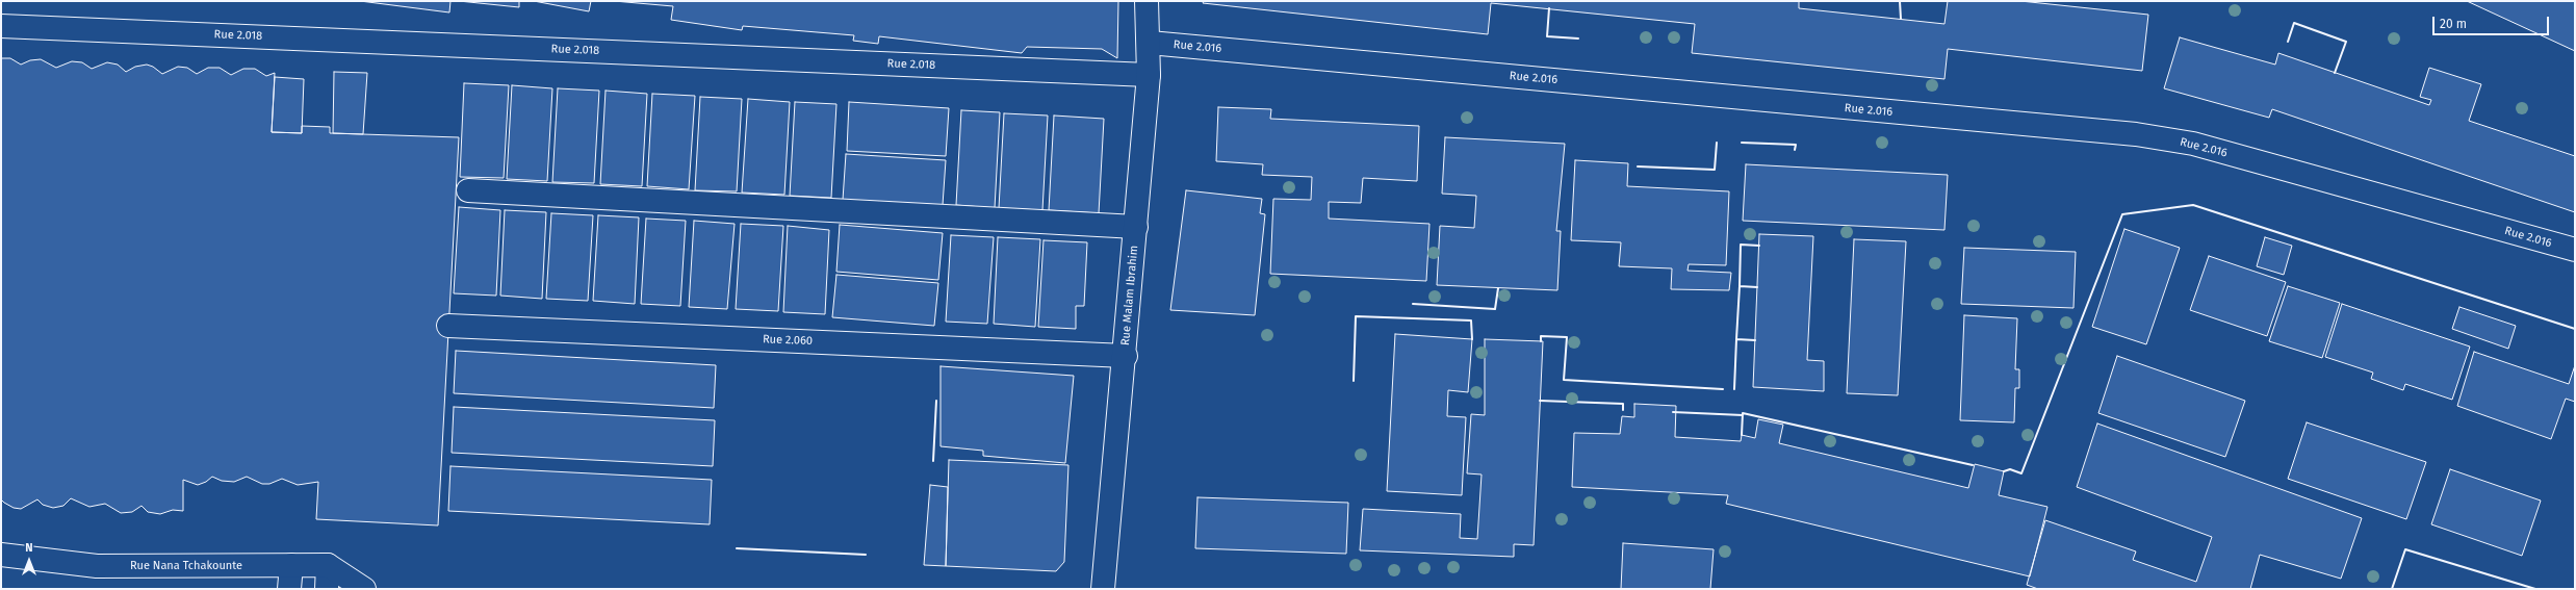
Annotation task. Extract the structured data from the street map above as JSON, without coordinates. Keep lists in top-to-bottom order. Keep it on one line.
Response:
{"streets":{"street":["Rue 2.018","Rue 2.016","Rue Malam Ibrahim","Rue 2.060","Rue Nana Tchakounte"]},"crossings":[["Rue 2.018","Rue Malam Ibrahim"],["Rue 2.016","Rue Malam Ibrahim"],["Rue Malam Ibrahim","Rue 2.060"]],"scale_bar":"20 m","north":"top"}
